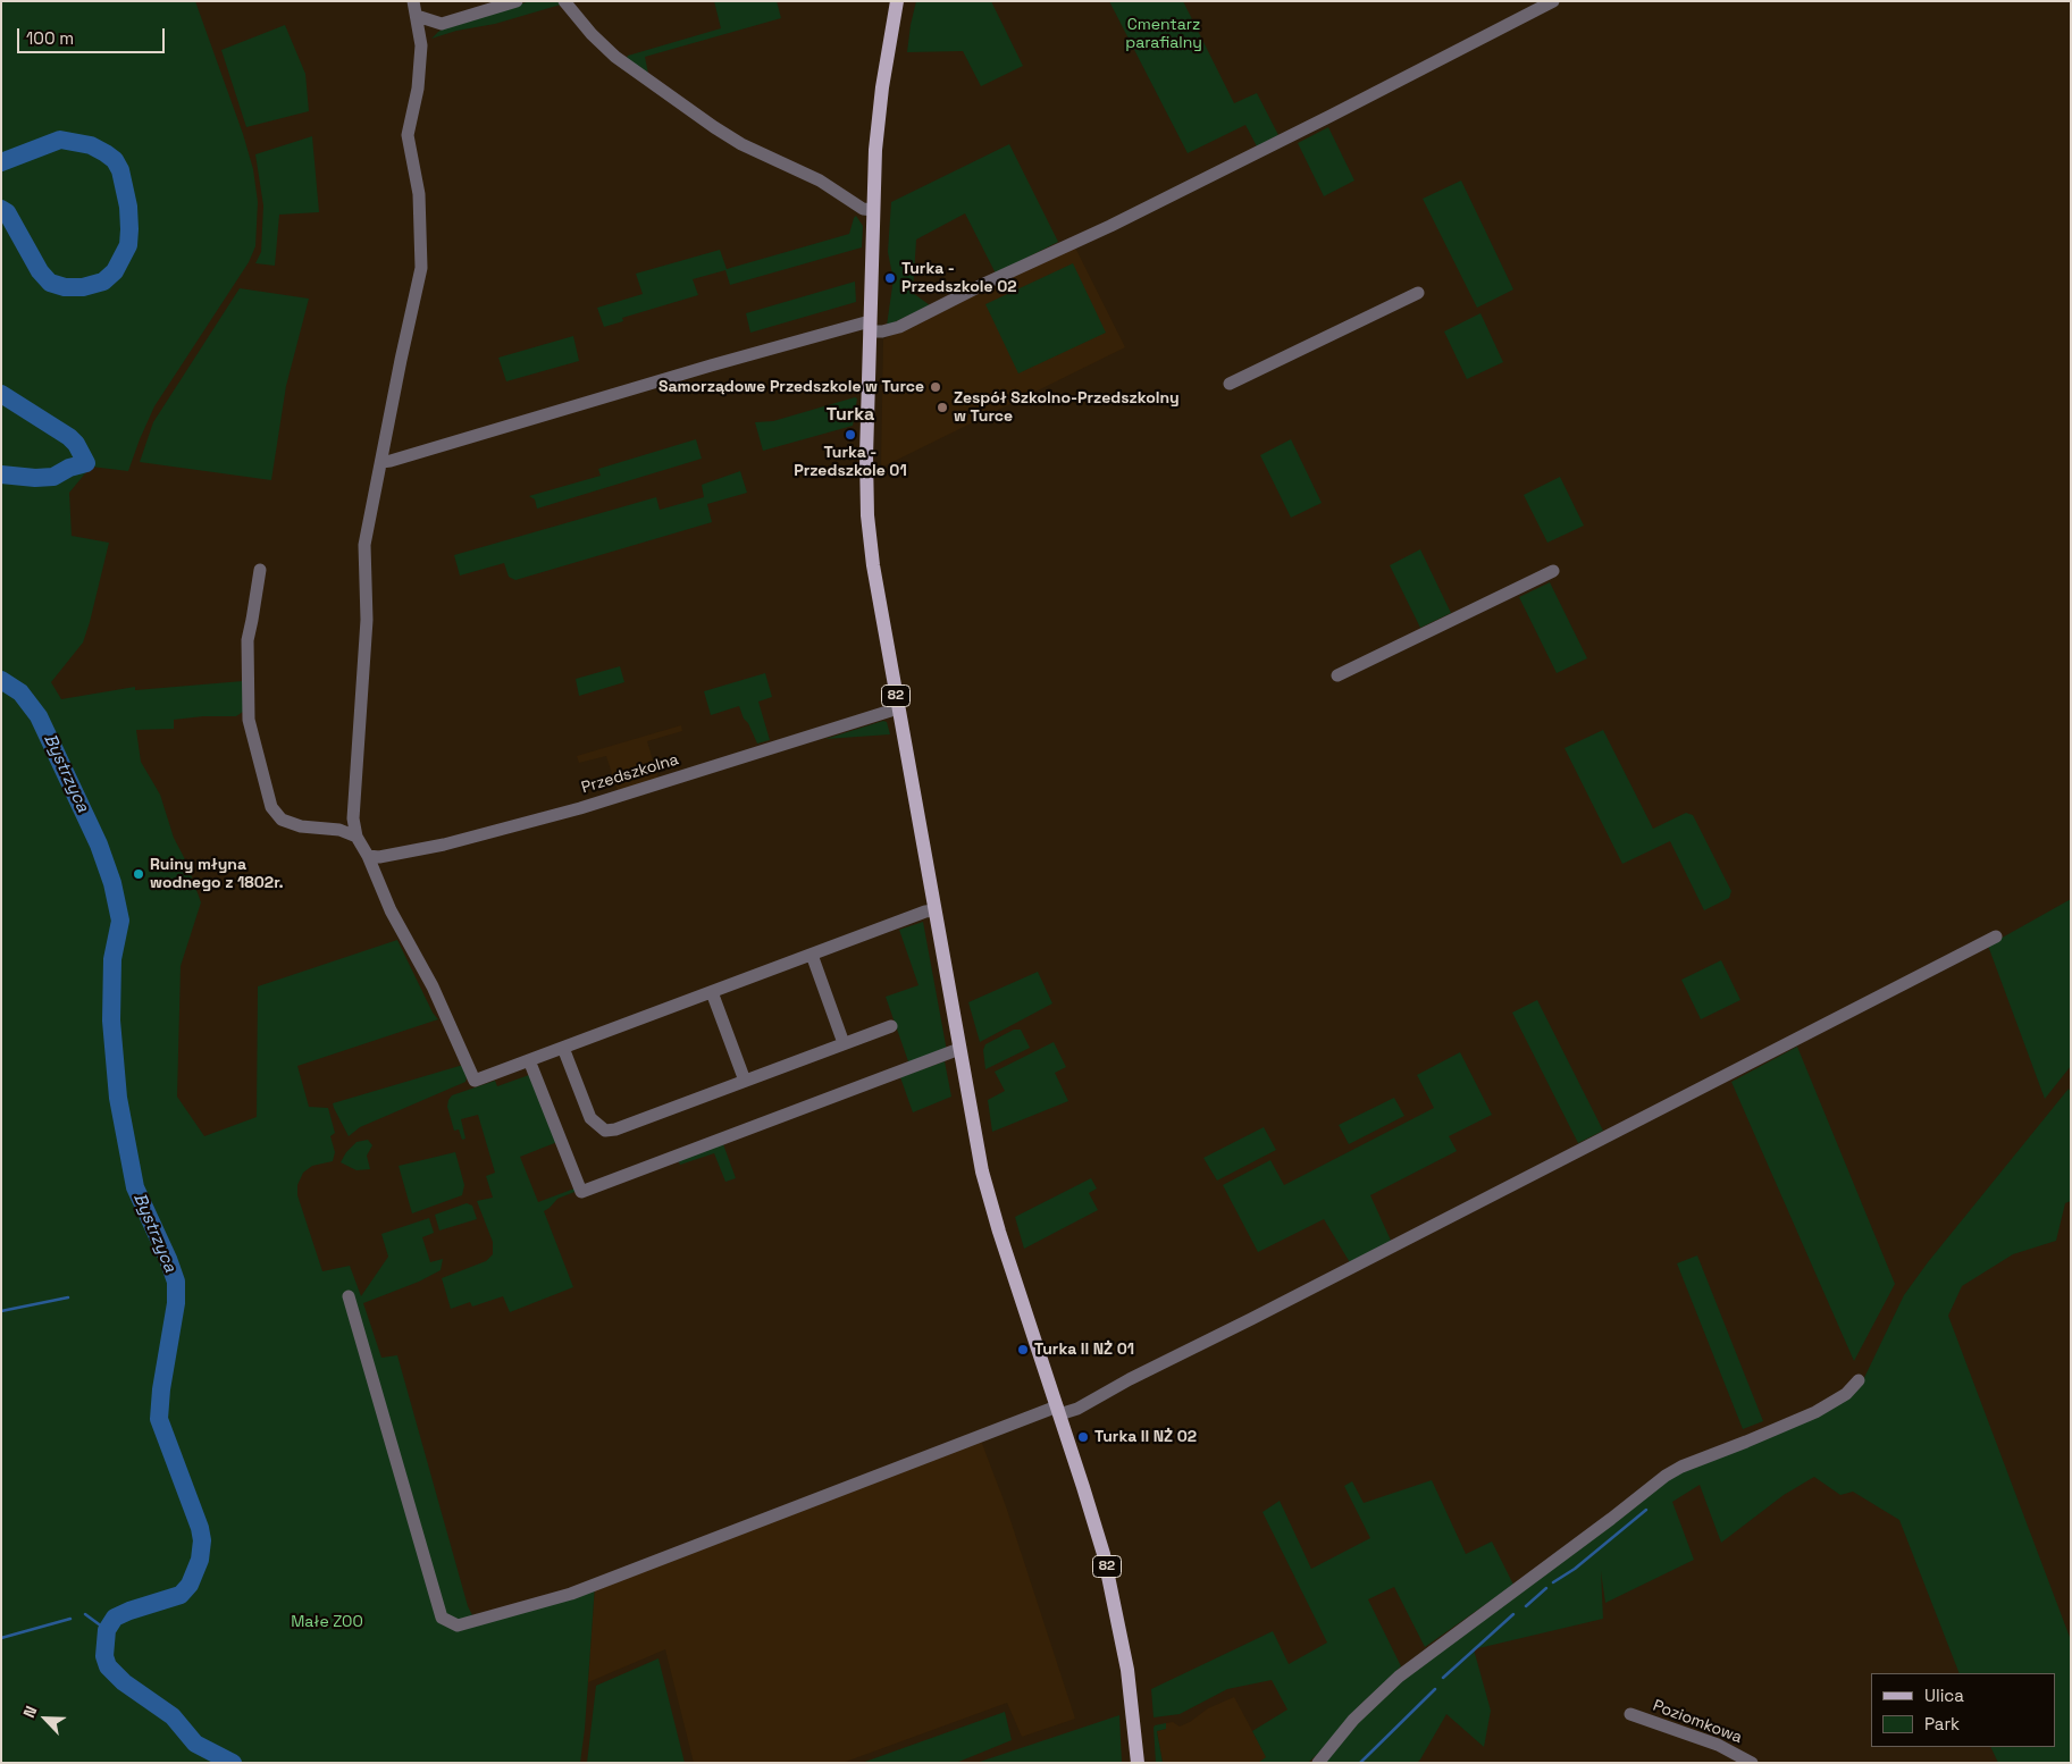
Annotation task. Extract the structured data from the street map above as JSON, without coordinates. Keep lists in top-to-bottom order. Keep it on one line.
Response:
{"streets":{"main road":["82"],"street":["Przedszkolna","Poziomkowa"]},"crossings":[["82","Przedszkolna"]],"districts":["Turka"],"water":["Bystrzyca"],"parks":["Cmentarz parafialny","Małe ZOO"],"places":["Turka - Przedszkole 02","Samorządowe Przedszkole w Turce","Zespół Szkolno-Przedszkolny w Turce","Turka - Przedszkole 01","Ruiny młyna wodnego z 1802r.","Turka II NŻ 01","Turka II NŻ 02"],"legend":["Ulica","Park"],"scale_bar":"100 m","north":"top left"}
